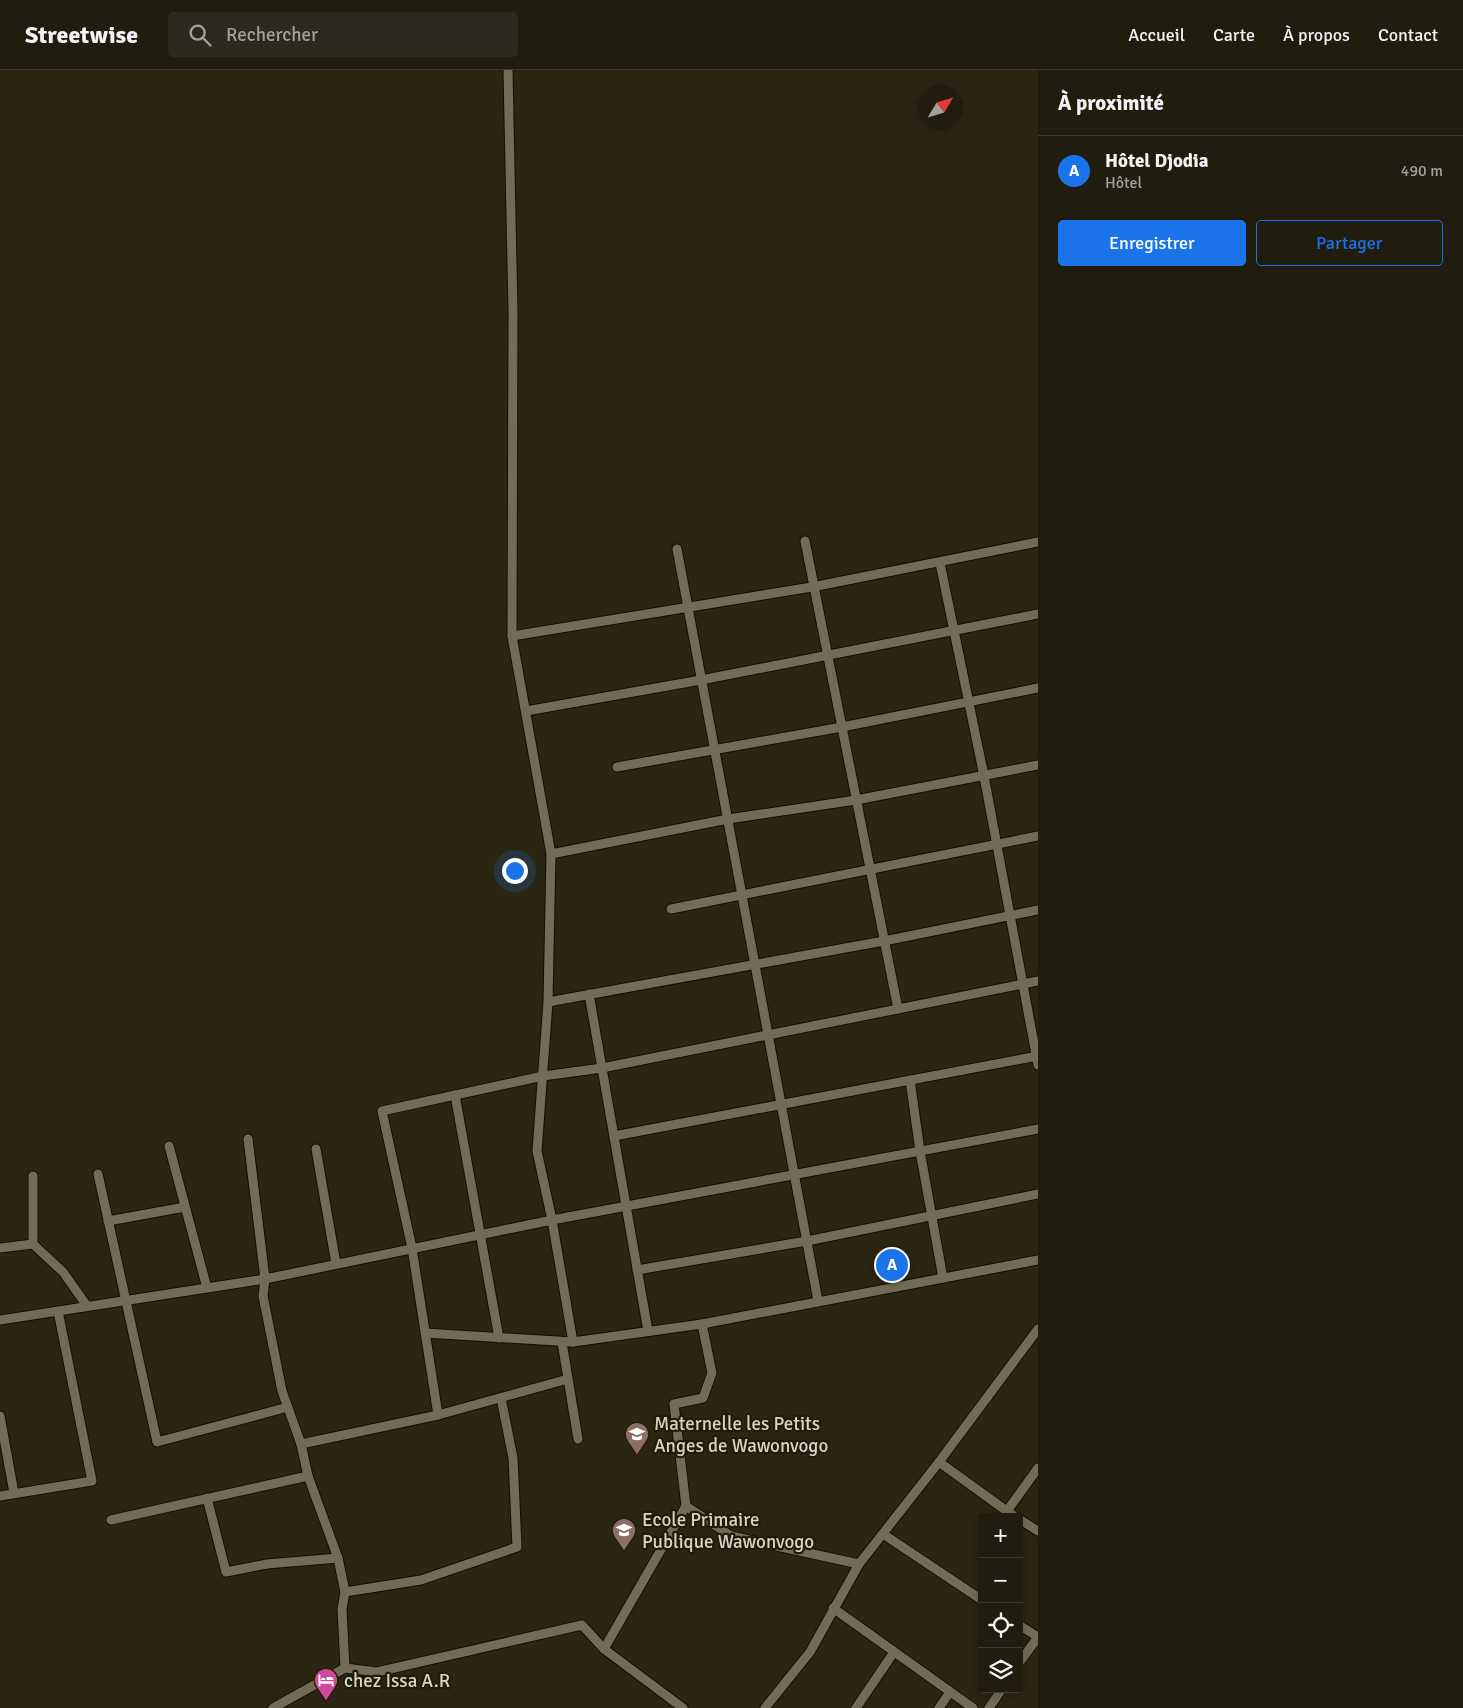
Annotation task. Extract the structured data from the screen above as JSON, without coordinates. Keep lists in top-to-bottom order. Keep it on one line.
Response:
{"places":{"school or university":["Maternelle les Petits Anges de Wawonvogo","Ecole Primaire Publique Wawonvogo"],"hotel":["chez Issa A.R"]},"north":"top right","page":{"header":"Streetwise","search":"Rechercher","nav":["Accueil","Carte","À propos","Contact"],"heading":"À proximité","list":[{"mark":"A","name":"Hôtel Djodia","note":"Hôtel","value":"490 m"}],"buttons":["Enregistrer","Partager"],"pins":"A","map_buttons":["+","−"]}}
